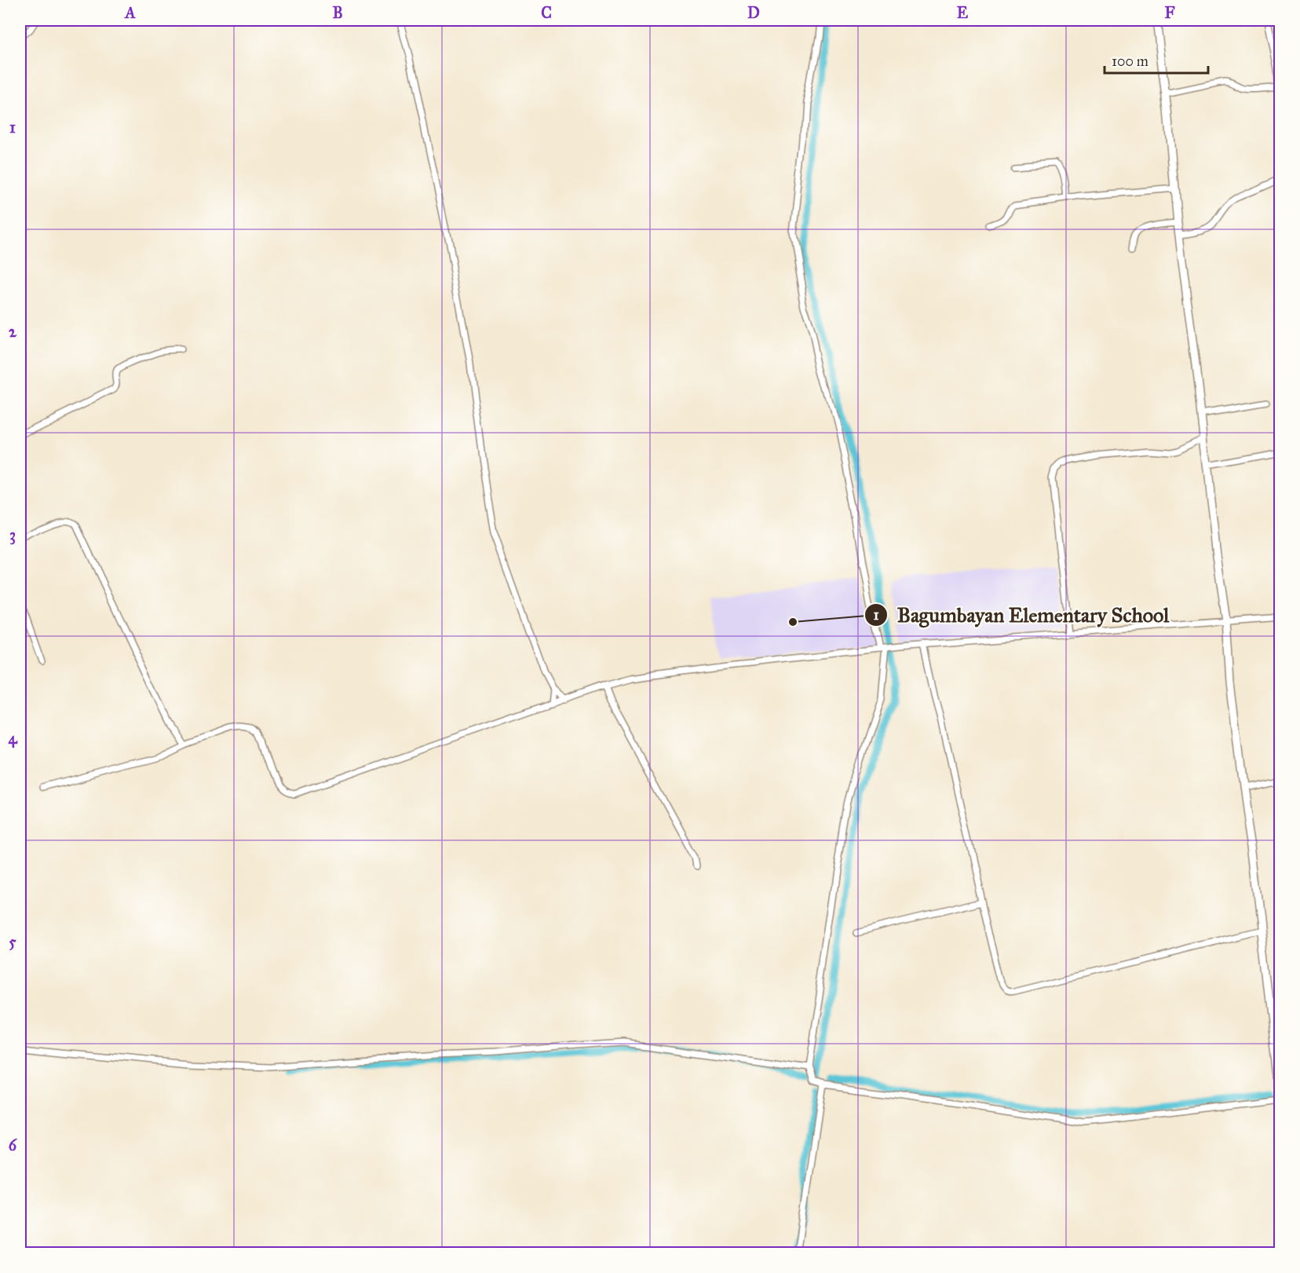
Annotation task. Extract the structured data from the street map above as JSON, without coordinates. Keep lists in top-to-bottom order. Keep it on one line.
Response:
{"places":["Bagumbayan Elementary School"],"scale_bar":"100 m","grid":{"columns":["A","B","C","D","E","F"],"rows":["1","2","3","4","5","6"]}}
